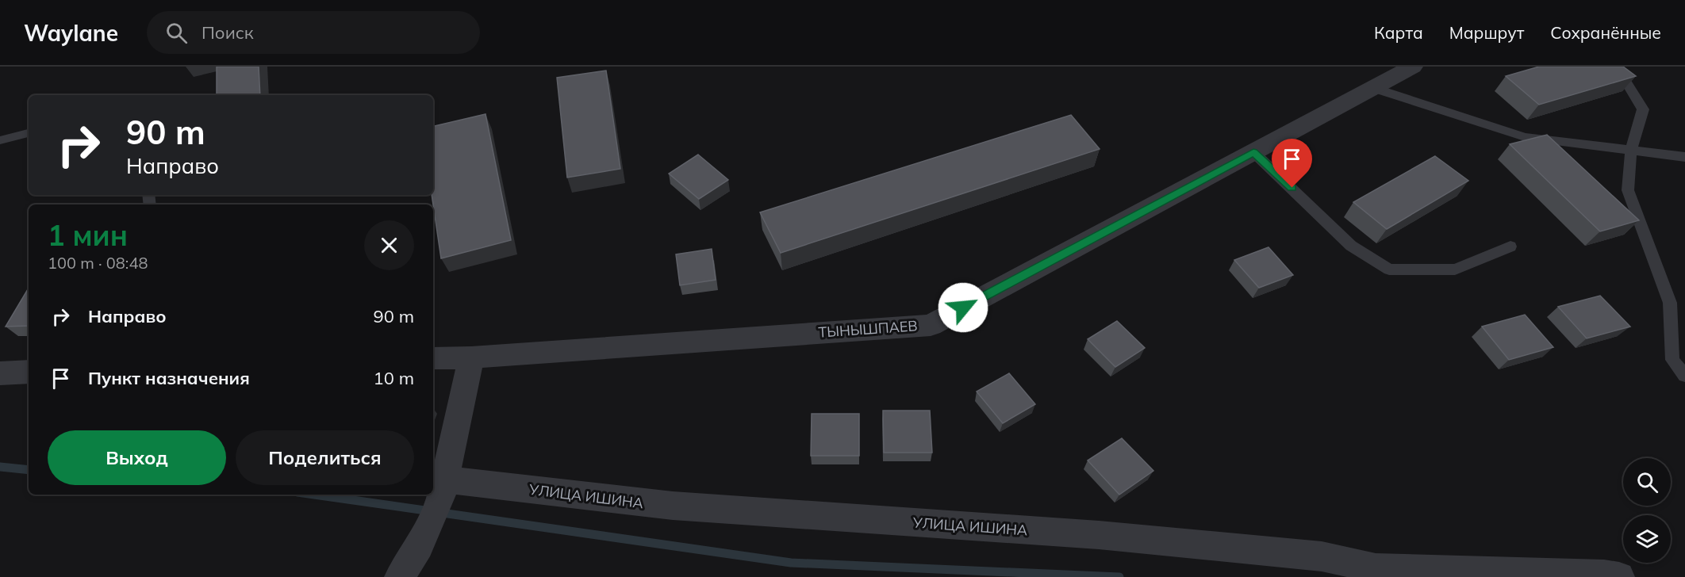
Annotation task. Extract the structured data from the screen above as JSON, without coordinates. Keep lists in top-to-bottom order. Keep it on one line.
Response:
{"streets":{"street":["ТЫНЫШПАЕВ","УЛИЦА ИШИНА"]},"page":{"header":"Waylane","search":"Поиск","nav":["Карта","Маршрут","Сохранённые"],"turn":["90 m","Направо"],"heading":["1 мин","100 m · 08:48"],"list":[{"name":"Направо","value":"90 m"},{"name":"Пункт назначения","value":"10 m"}],"buttons":["Выход","Поделиться"]}}
